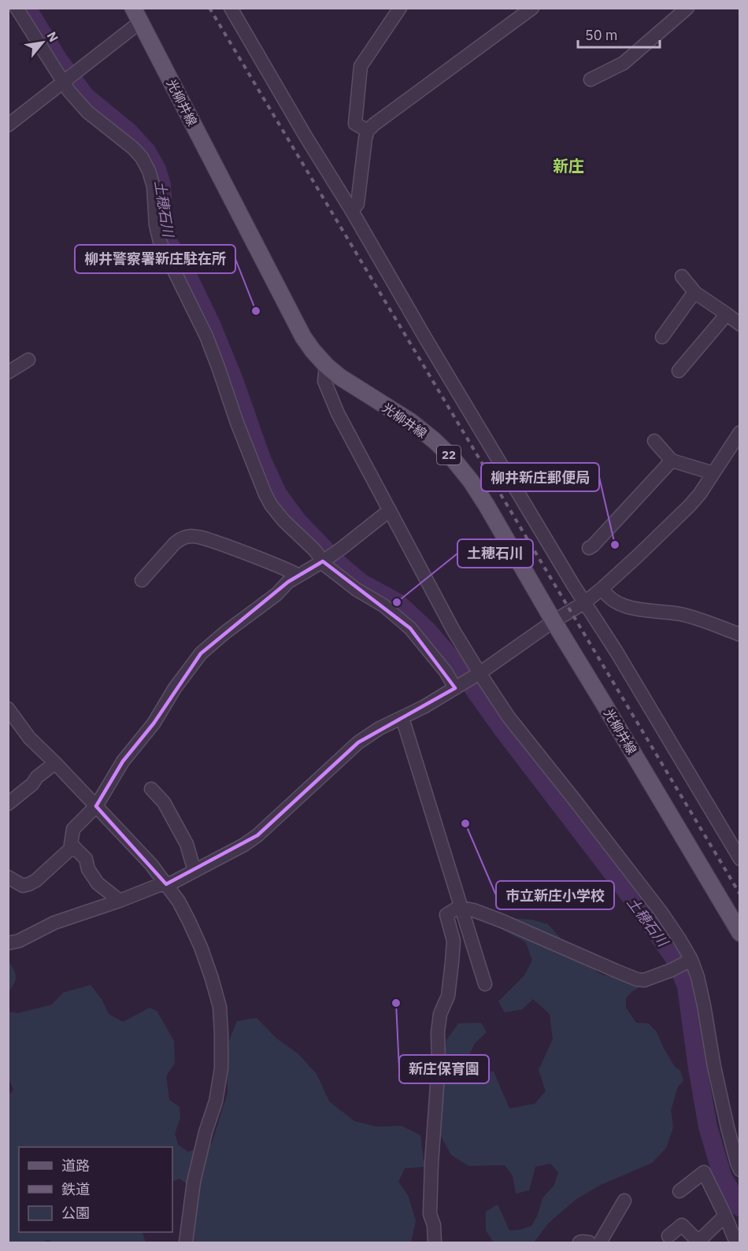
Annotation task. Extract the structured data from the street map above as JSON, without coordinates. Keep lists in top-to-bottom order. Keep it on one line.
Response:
{"streets":{"main road":["光柳井線","22"]},"districts":["新庄"],"water":["土穂石川"],"places":["柳井警察署新庄駐在所","柳井新庄郵便局","土穂石川","市立新庄小学校","新庄保育園"],"legend":["道路","鉄道","公園"],"scale_bar":"50 m","north":"top right"}
